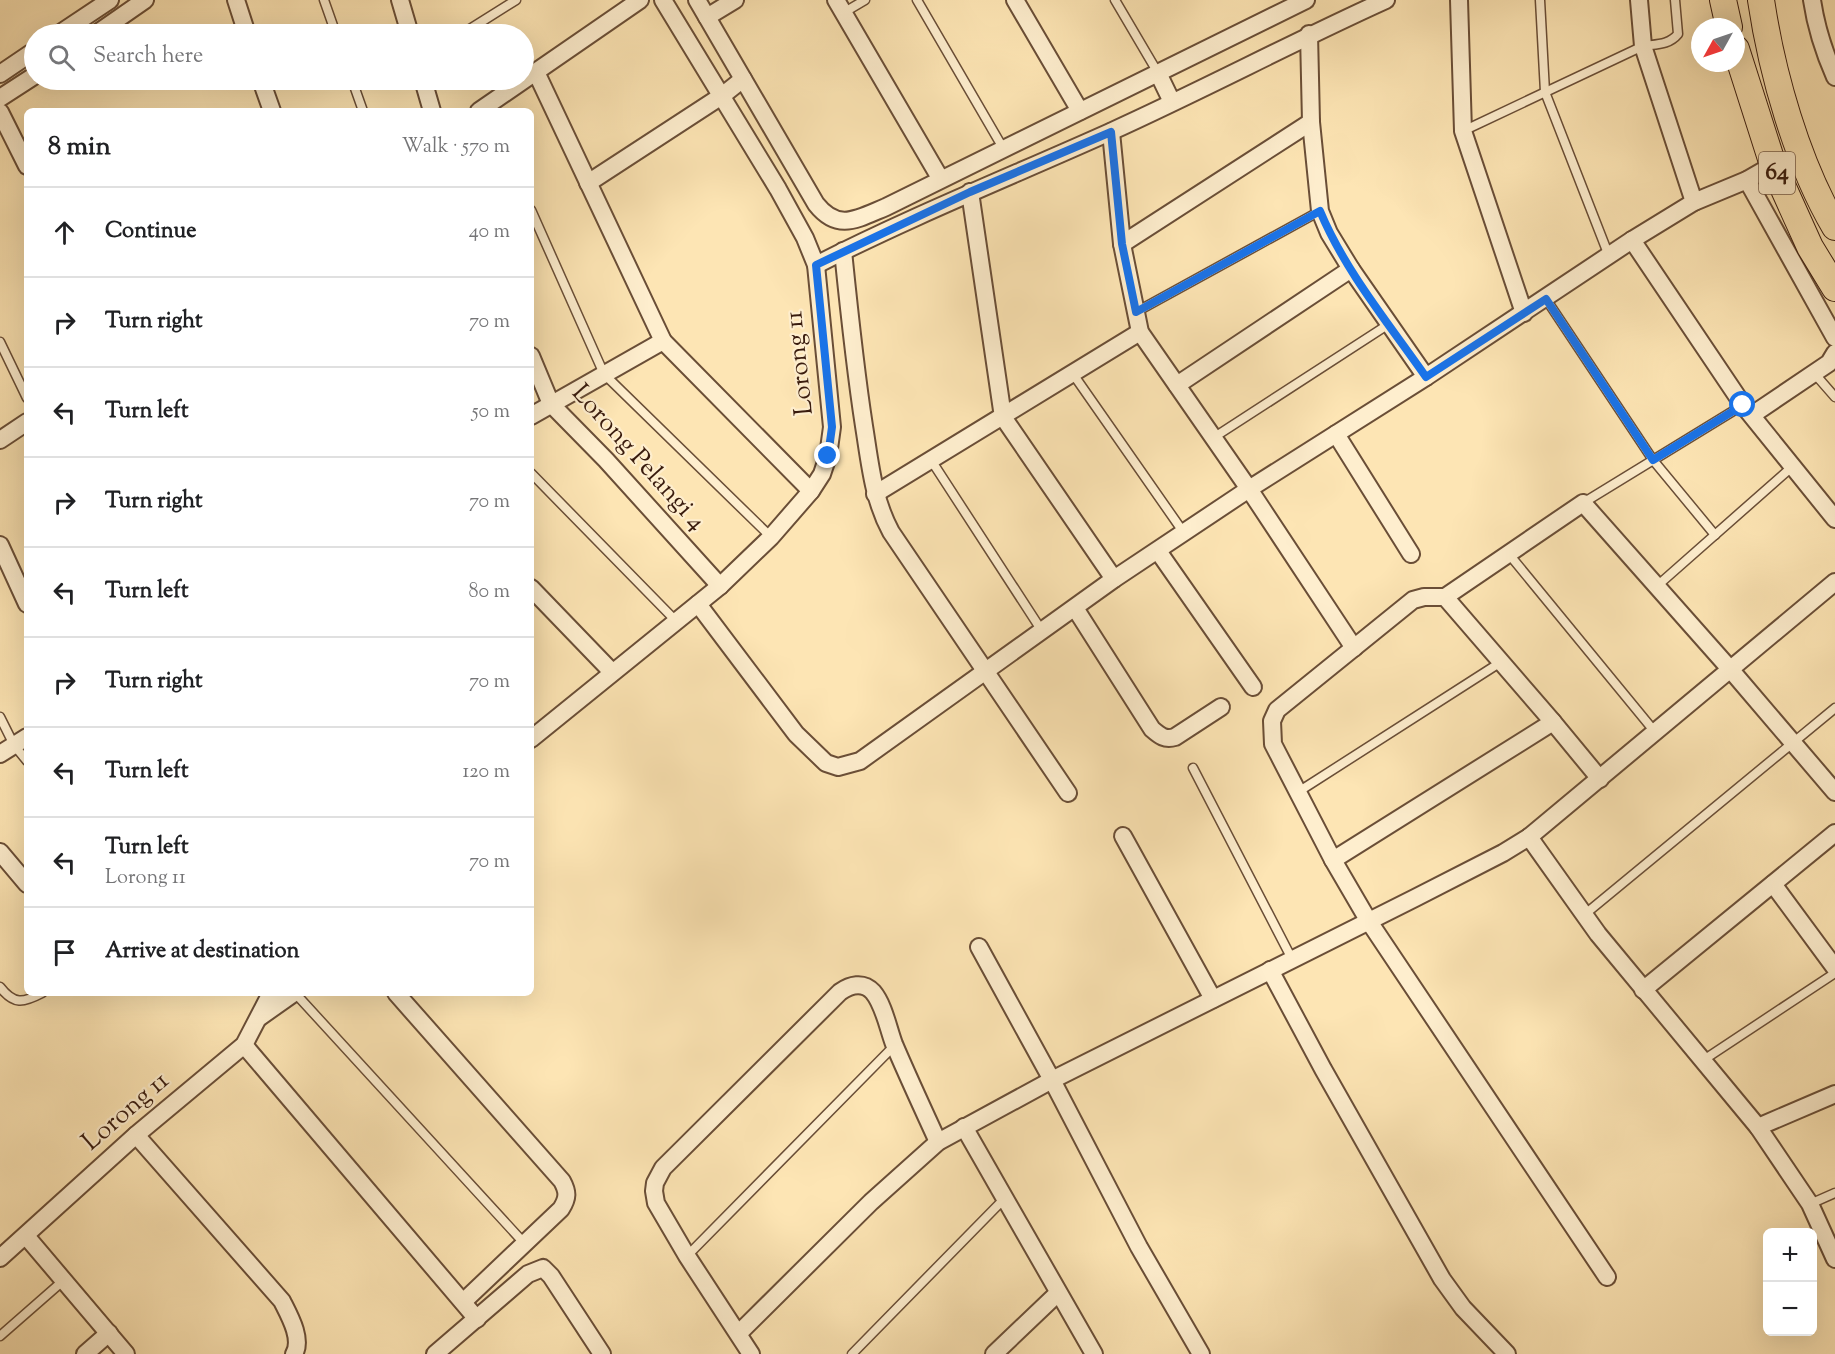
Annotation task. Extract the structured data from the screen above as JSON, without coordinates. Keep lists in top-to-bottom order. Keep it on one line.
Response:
{"streets":{"main road":["64"],"street":["Lorong 11","Lorong Pelangi 4"]},"crossings":[["Lorong 11","Lorong Pelangi 4"]],"north":"bottom left","page":{"search":"Search here","heading":["8 min","Walk · 570 m"],"list":[["Continue","40 m"],["Turn right","70 m"],["Turn left","50 m"],["Turn right","70 m"],["Turn left","80 m"],["Turn right","70 m"],["Turn left","120 m"],["Turn left","Lorong 11","70 m"],"Arrive at destination"],"map_buttons":["+","−"]}}
